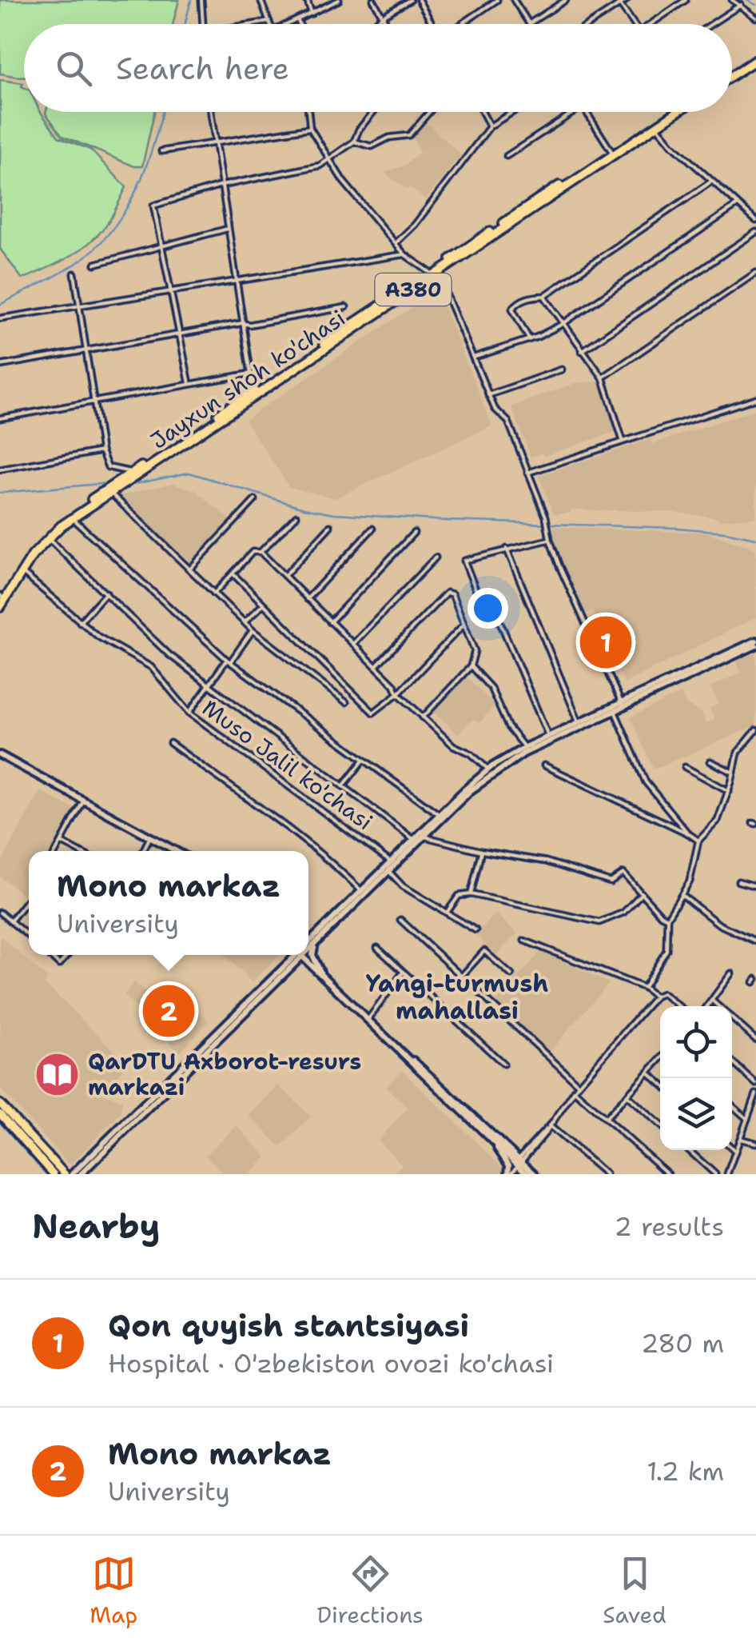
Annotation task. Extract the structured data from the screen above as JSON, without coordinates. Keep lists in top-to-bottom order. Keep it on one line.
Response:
{"streets":{"highway":["A380","Jayxun shoh ko'chasi"],"street":["Muso Jalil ko'chasi"]},"crossings":[["Jayxun shoh ko'chasi","Muso Jalil ko'chasi"]],"districts":["Yangi-turmush mahallasi"],"places":{"library":["QarDTU Axborot-resurs markazi"]},"page":{"search":"Search here","pins":["1","2"],"popup":["Mono markaz","University"],"heading":["Nearby","2 results"],"list":[{"mark":"1","name":"Qon quyish stantsiyasi","note":"Hospital · O'zbekiston ovozi ko'chasi","value":"280 m"},{"mark":"2","name":"Mono markaz","note":"University","value":"1.2 km"}],"nav":["Map","Directions","Saved"]}}
